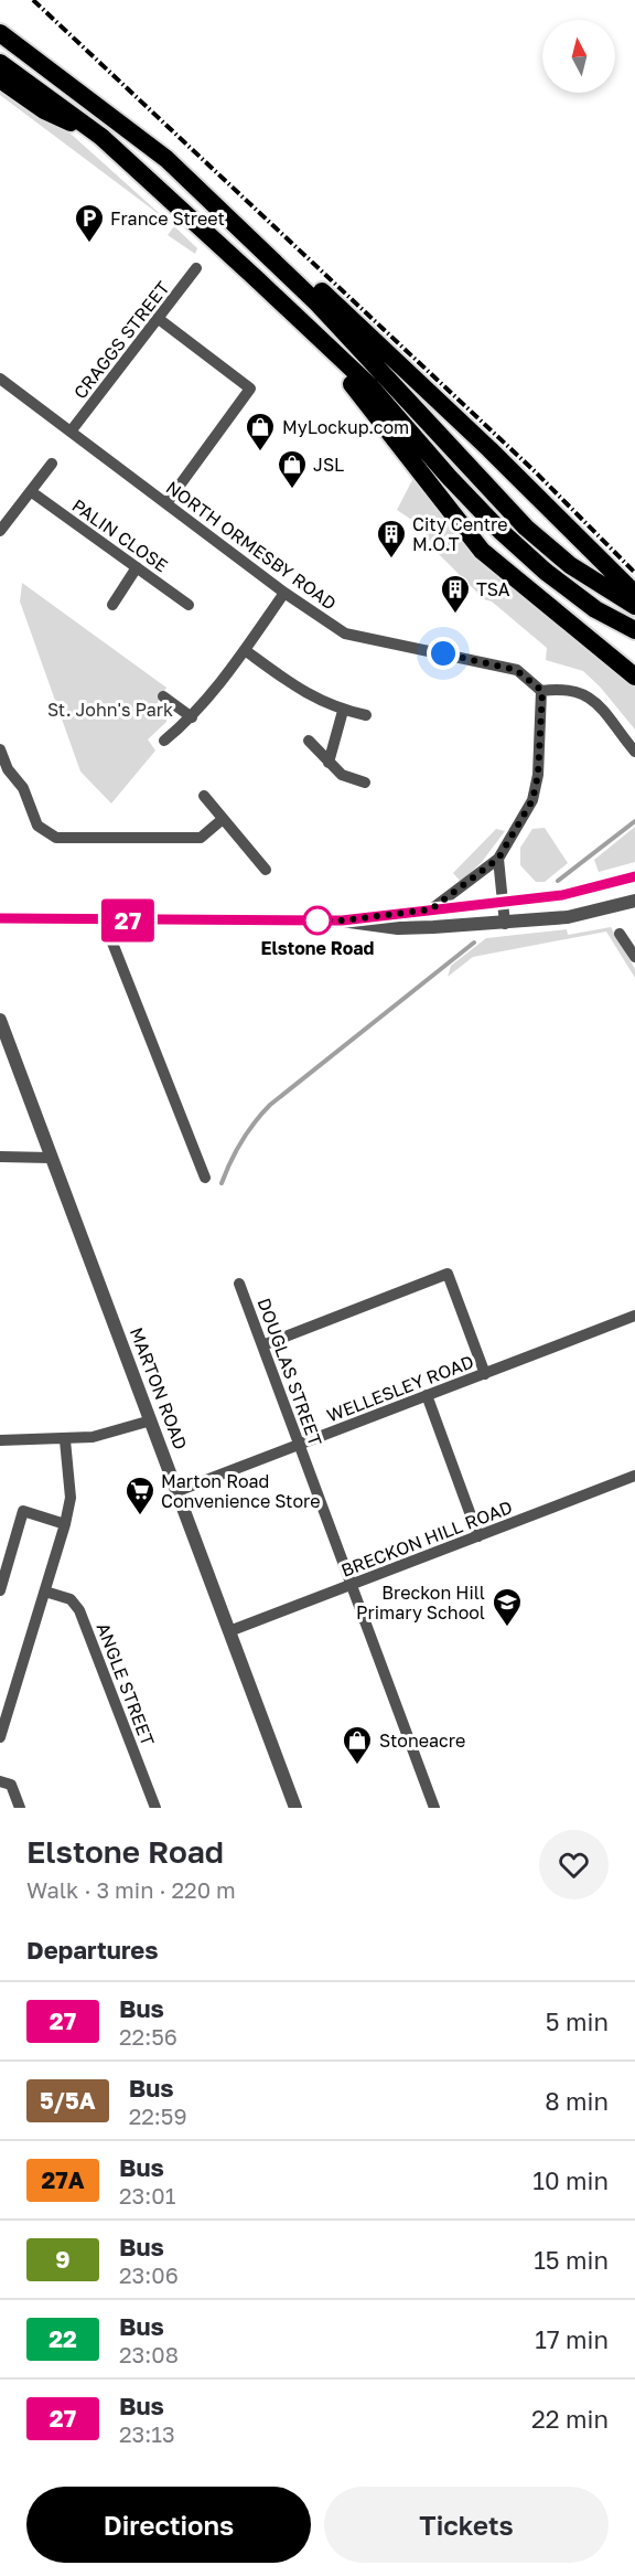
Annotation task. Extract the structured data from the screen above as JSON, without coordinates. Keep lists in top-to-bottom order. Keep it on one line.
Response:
{"streets":{"street":["CRAGGS STREET","PALIN CLOSE","NORTH ORMESBY ROAD","DOUGLAS STREET","MARTON ROAD","WELLESLEY ROAD","BRECKON HILL ROAD","ANGLE STREET"]},"crossings":[["CRAGGS STREET","NORTH ORMESBY ROAD"],["DOUGLAS STREET","WELLESLEY ROAD"],["DOUGLAS STREET","BRECKON HILL ROAD"],["MARTON ROAD","WELLESLEY ROAD"],["MARTON ROAD","BRECKON HILL ROAD"]],"parks":["St. John's Park"],"places":{"parking":["France Street"],"shop":["MyLockup.com","JSL","Stoneacre"],"building":["City Centre M.O.T","TSA"],"other":["Elstone Road"],"supermarket":["Marton Road Convenience Store"],"school or university":["Breckon Hill Primary School"]},"lines":["bus line 27"],"north":"top","page":{"on_map":"27","heading":[["Elstone Road","Walk · 3 min · 220 m"],"Departures"],"list":[{"mark":"27","name":"Bus","note":"22:56","value":"5 min"},{"mark":"5/5A","name":"Bus","note":"22:59","value":"8 min"},{"mark":"27A","name":"Bus","note":"23:01","value":"10 min"},{"mark":"9","name":"Bus","note":"23:06","value":"15 min"},{"mark":"22","name":"Bus","note":"23:08","value":"17 min"},{"mark":"27","name":"Bus","note":"23:13","value":"22 min"}],"buttons":["Directions","Tickets"]}}
